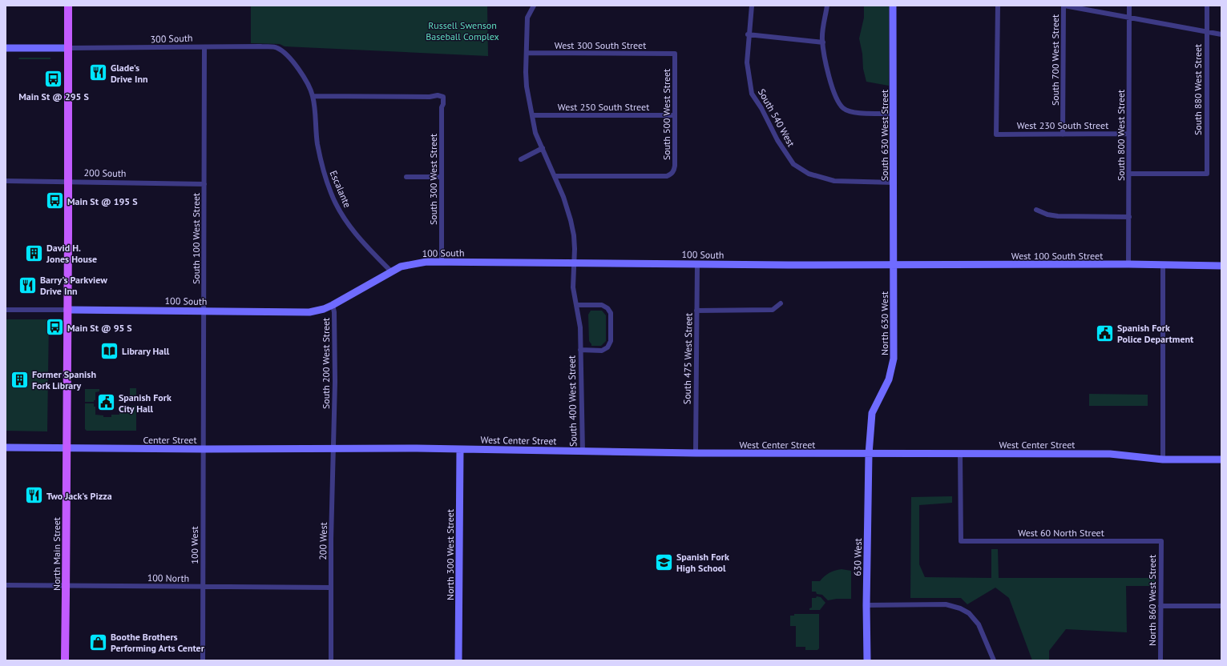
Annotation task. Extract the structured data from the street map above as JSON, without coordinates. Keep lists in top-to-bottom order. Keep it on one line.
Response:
{"streets":{"main road":["North Main Street"],"street":["300 South","West 300 South Street","South 700 West Street","South 880 West Street","West 250 South Street","South 500 West Street","South 540 West","West 230 South Street","South 630 West Street","South 800 West Street","200 South","South 300 West Street","Escalante","South 100 West Street","100 South","West 100 South Street","North 630 West","South 475 West Street","South 200 West Street","South 400 West Street","Center Street","West Center Street","West 60 North Street","200 West","100 West","North 300 West Street","630 West","100 North","North 860 West Street"]},"crossings":[["300 South","South 300 West Street"],["300 South","Escalante"],["300 South","South 100 West Street"],["300 South","North Main Street"],["West 300 South Street","South 500 West Street"],["West 300 South Street","South 400 West Street"],["South 700 West Street","West 230 South Street"],["South 880 West Street","South 800 West Street"],["West 250 South Street","South 500 West Street"],["West 250 South Street","South 400 West Street"],["South 500 West Street","South 400 West Street"],["South 540 West","South 630 West Street"],["West 230 South Street","South 800 West Street"],["South 630 West Street","100 South"],["South 630 West Street","West 100 South Street"],["South 630 West Street","North 630 West"],["South 800 West Street","West 100 South Street"],["200 South","South 100 West Street"],["200 South","North Main Street"],["South 300 West Street","Escalante"],["South 300 West Street","100 South"],["Escalante","100 South"],["South 100 West Street","100 South"],["South 100 West Street","Center Street"],["South 100 West Street","100 West"],["100 South","West 100 South Street"],["100 South","North 630 West"],["100 South","South 475 West Street"],["100 South","South 200 West Street"],["100 South","South 400 West Street"],["100 South","North Main Street"],["West 100 South Street","North 630 West"],["North 630 West","West Center Street"],["North 630 West","630 West"],["South 475 West Street","West Center Street"],["South 200 West Street","200 West"],["South 400 West Street","West Center Street"],["Center Street","West Center Street"],["Center Street","200 West"],["Center Street","100 West"],["Center Street","North Main Street"],["West Center Street","West 60 North Street"],["West Center Street","200 West"],["West Center Street","North 300 West Street"],["West Center Street","630 West"],["West 60 North Street","North 860 West Street"],["200 West","100 North"],["100 West","100 North"],["North Main Street","100 North"]],"parks":["Russell Swenson Baseball Complex"],"places":{"restaurant":["Glade's Drive Inn","Barry's Parkview Drive Inn","Two Jack's Pizza"],"bus stop":["Main St @ 295 S","Main St @ 195 S","Main St @ 95 S"],"building":["David H. Jones House","Former Spanish Fork Library"],"public building":["Spanish Fork Police Department","Spanish Fork City Hall"],"library":["Library Hall"],"school or university":["Spanish Fork High School"],"shop":["Boothe Brothers Performing Arts Center"]}}
